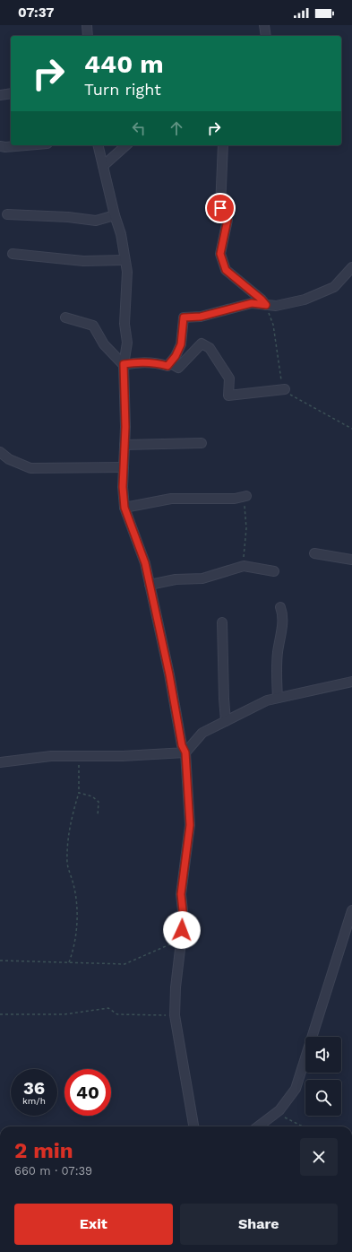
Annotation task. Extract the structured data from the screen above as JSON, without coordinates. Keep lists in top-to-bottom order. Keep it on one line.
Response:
{"page":{"status":"07:37","turn":["440 m","Turn right"],"speed":"36 km/h","limit":"40","heading":["2 min","660 m · 07:39"],"buttons":["Exit","Share"]}}
